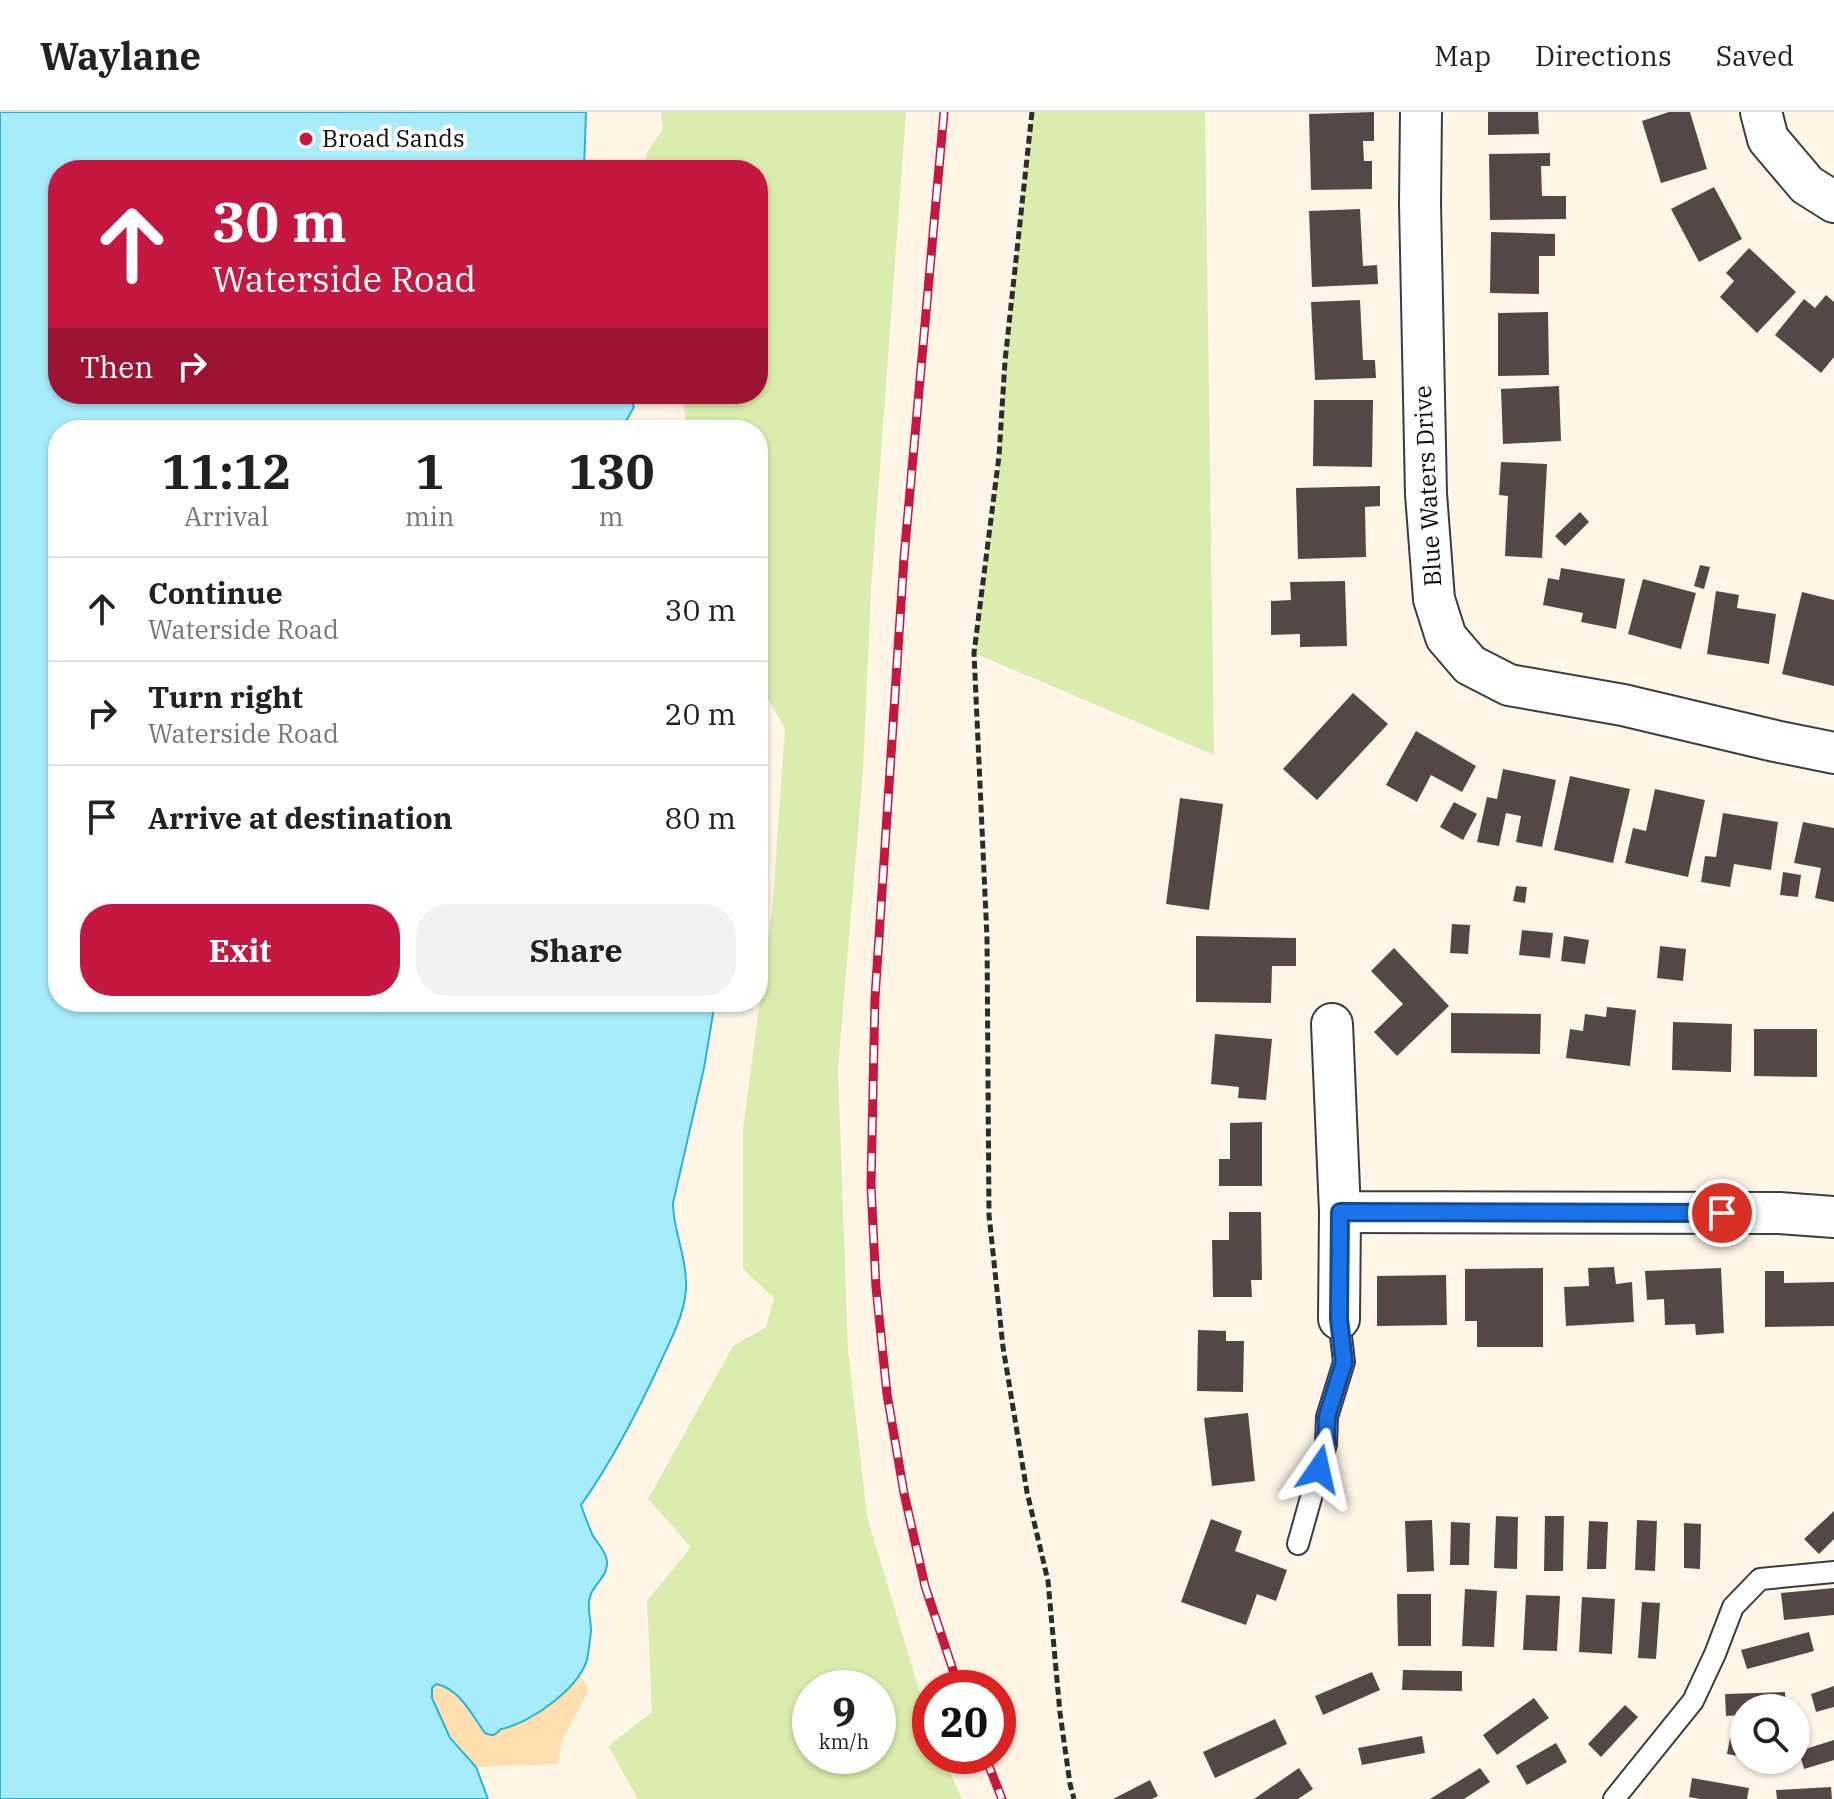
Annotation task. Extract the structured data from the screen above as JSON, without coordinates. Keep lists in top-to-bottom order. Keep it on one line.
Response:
{"streets":{"street":["Blue Waters Drive"]},"places":["Broad Sands"],"page":{"header":"Waylane","nav":["Map","Directions","Saved"],"turn":["30 m","Waterside Road"],"then":"Then","eta":["11:12","Arrival","1","min","130","m"],"list":[{"name":"Continue","note":"Waterside Road","value":"30 m"},{"name":"Turn right","note":"Waterside Road","value":"20 m"},{"name":"Arrive at destination","value":"80 m"}],"buttons":["Exit","Share"],"speed":"9 km/h","limit":"20"}}
